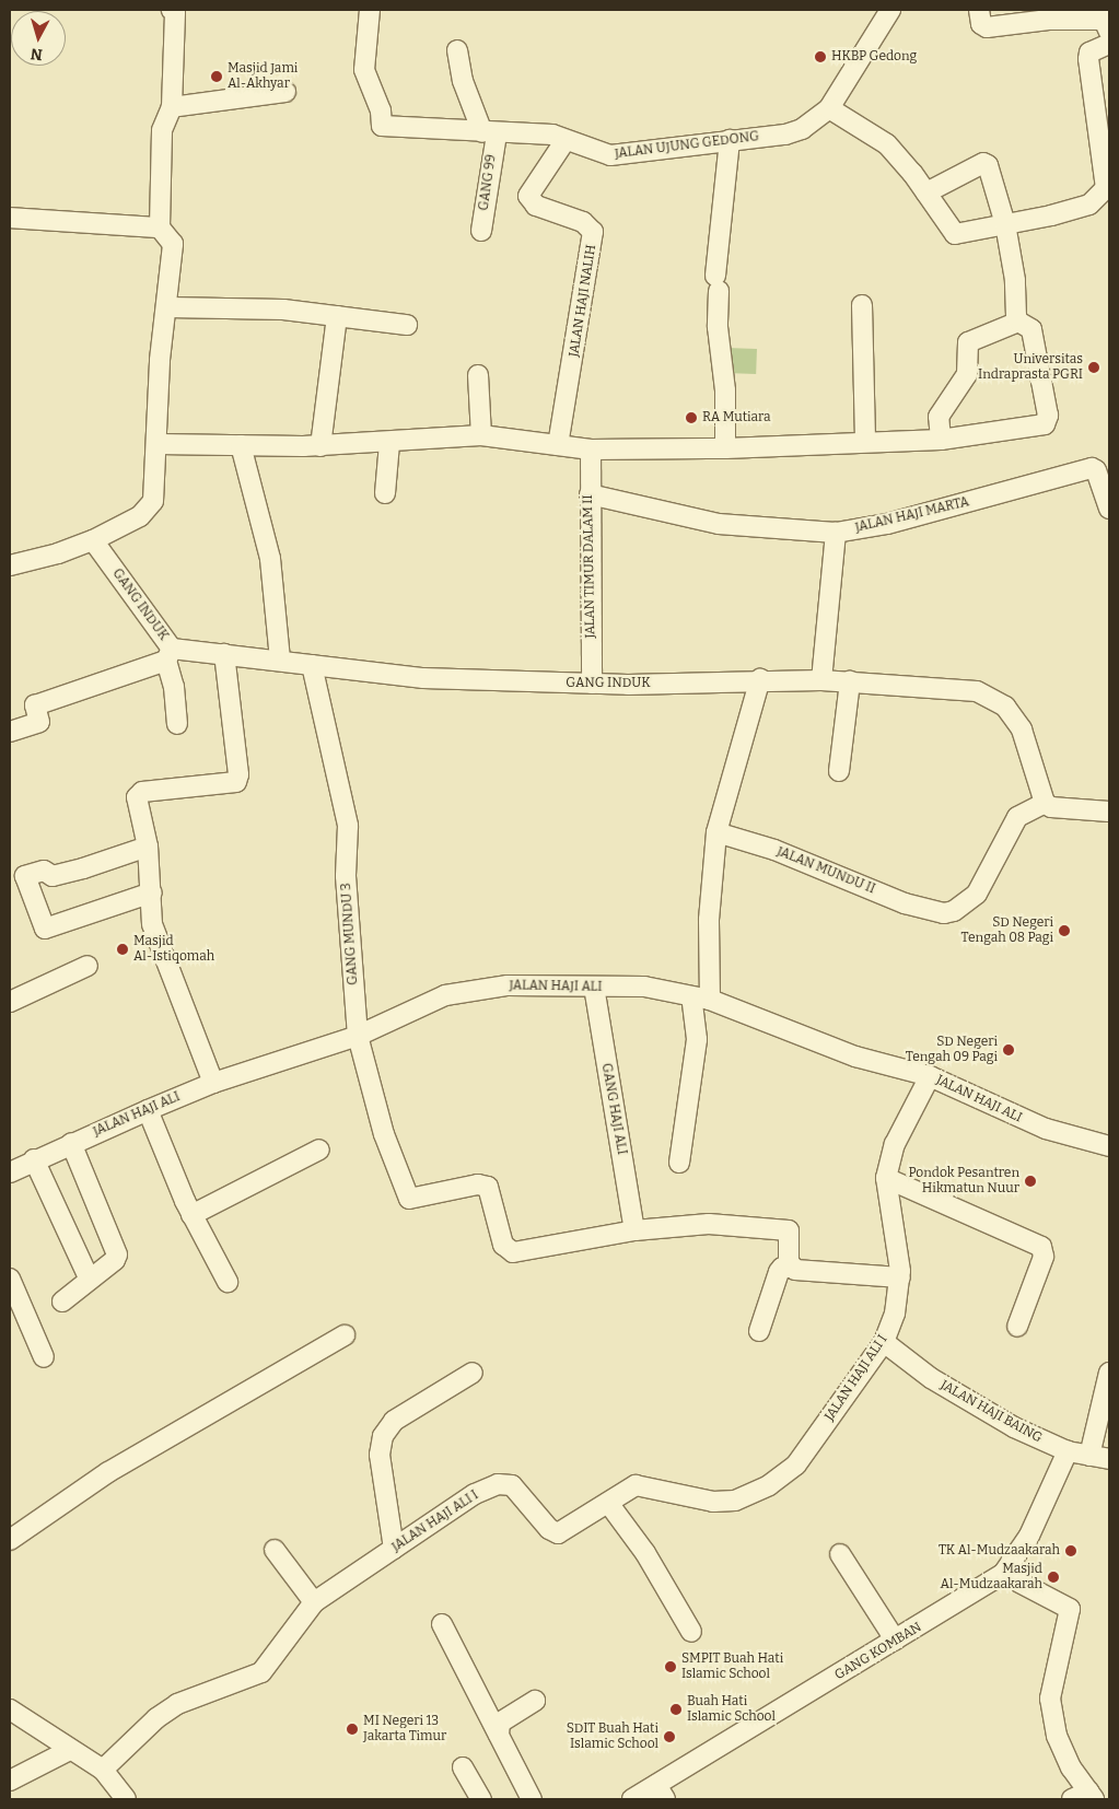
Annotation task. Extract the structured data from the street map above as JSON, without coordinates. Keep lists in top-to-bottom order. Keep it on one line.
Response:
{"streets":{"street":["JALAN UJUNG GEDONG","GANG 99","JALAN HAJI NALIH","JALAN HAJI MARTA","JALAN TIMUR DALAM II","GANG INDUK","JALAN MUNDU II","GANG MUNDU 3","JALAN HAJI ALI","GANG HAJI ALI","JALAN HAJI ALI I","JALAN HAJI BAING","GANG KOMBAN"]},"crossings":[["JALAN UJUNG GEDONG","GANG 99"],["JALAN UJUNG GEDONG","JALAN HAJI NALIH"],["JALAN HAJI MARTA","JALAN TIMUR DALAM II"],["JALAN TIMUR DALAM II","GANG INDUK"],["GANG INDUK","JALAN MUNDU II"],["GANG INDUK","GANG MUNDU 3"],["GANG MUNDU 3","JALAN HAJI ALI"],["GANG MUNDU 3","GANG HAJI ALI"],["JALAN HAJI ALI","GANG HAJI ALI"],["JALAN HAJI ALI","JALAN HAJI ALI I"],["JALAN HAJI ALI I","JALAN HAJI BAING"],["JALAN HAJI BAING","GANG KOMBAN"]],"places":["HKBP Gedong","Masjid Jami Al-Akhyar","Universitas Indraprasta PGRI","RA Mutiara","SD Negeri Tengah 08 Pagi","Masjid Al-Istiqomah","SD Negeri Tengah 09 Pagi","Pondok Pesantren Hikmatun Nuur","TK Al-Mudzaakarah","Masjid Al-Mudzaakarah","SMPIT Buah Hati Islamic School","Buah Hati Islamic School","MI Negeri 13 Jakarta Timur","SDIT Buah Hati Islamic School"],"north":"bottom"}
